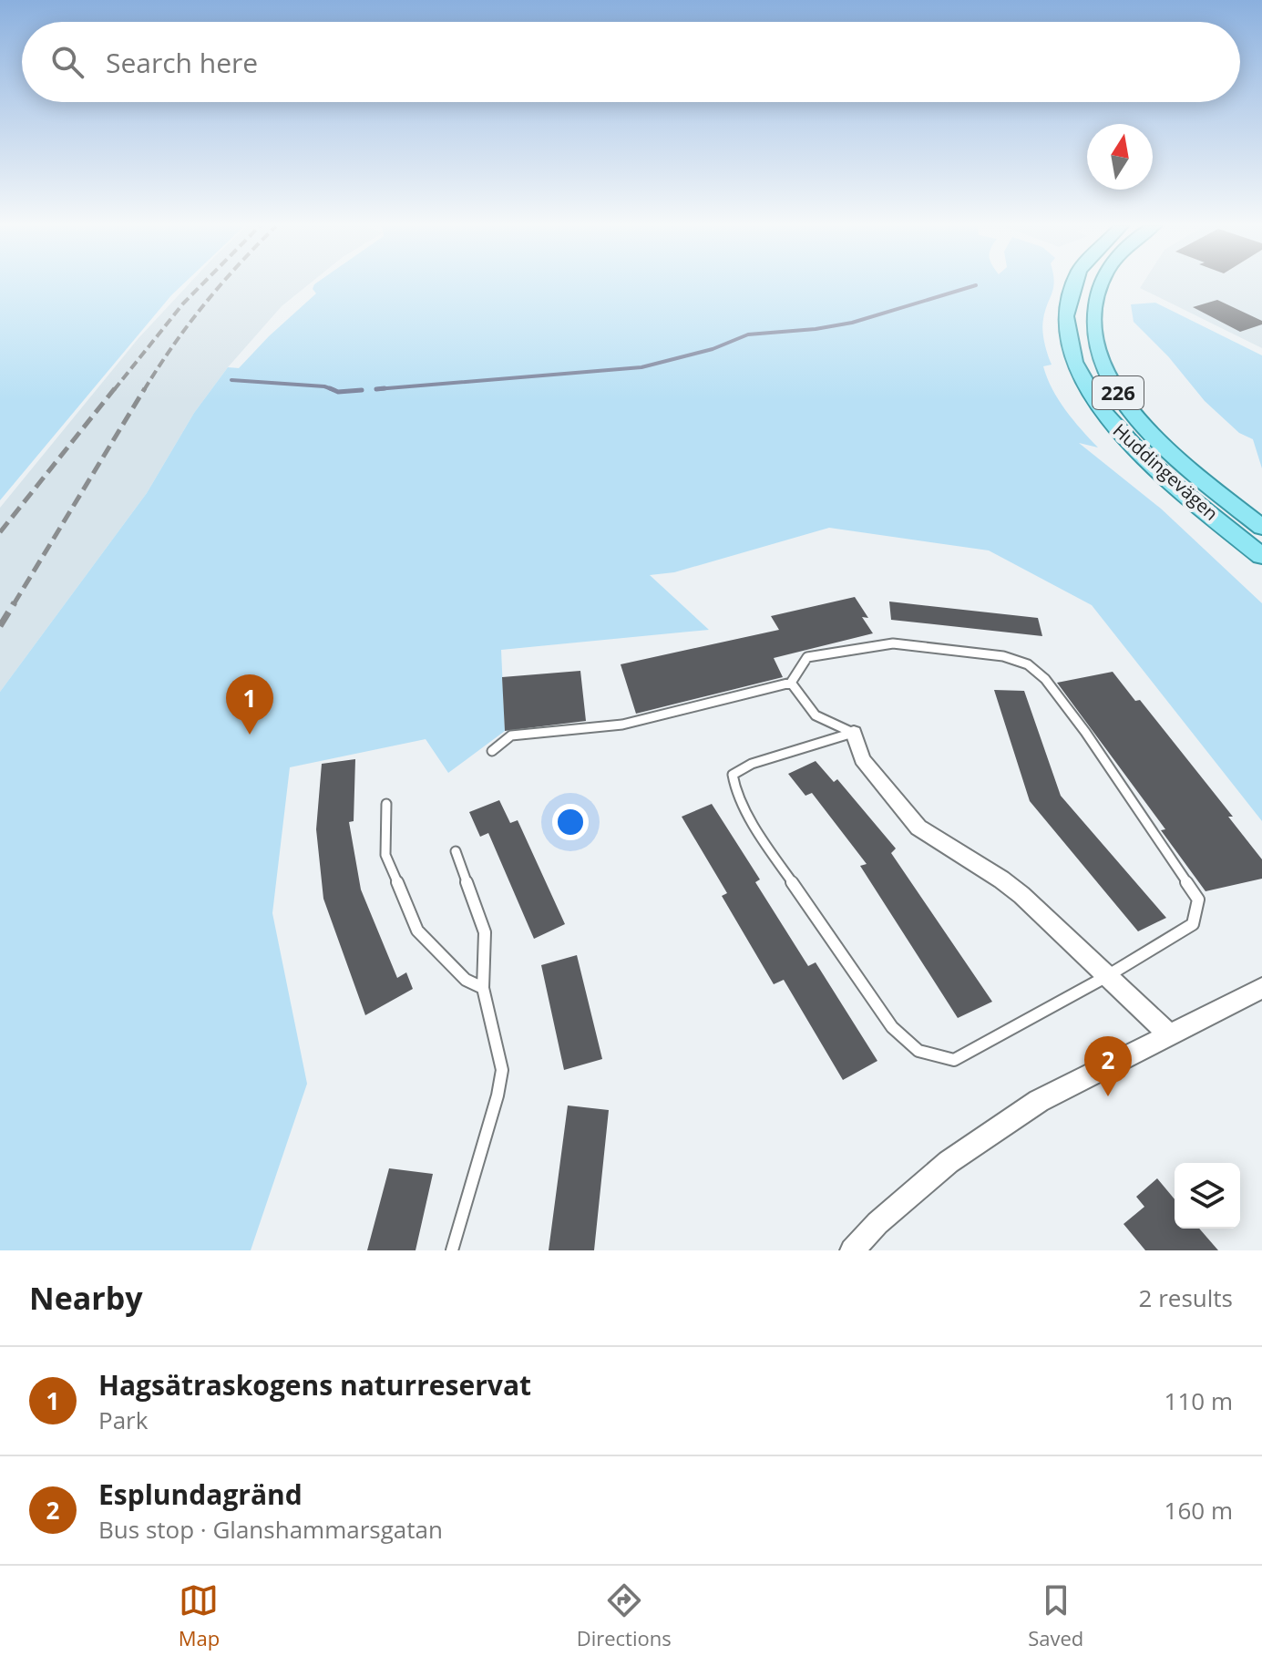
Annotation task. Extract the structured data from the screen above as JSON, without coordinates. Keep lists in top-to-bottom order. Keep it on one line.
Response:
{"streets":{"main road":["226","Huddingevägen"]},"north":"top","page":{"search":"Search here","pins":["1","2"],"heading":["Nearby","2 results"],"list":[{"mark":"1","name":"Hagsätraskogens naturreservat","note":"Park","value":"110 m"},{"mark":"2","name":"Esplundagränd","note":"Bus stop · Glanshammarsgatan","value":"160 m"}],"nav":["Map","Directions","Saved"]}}
